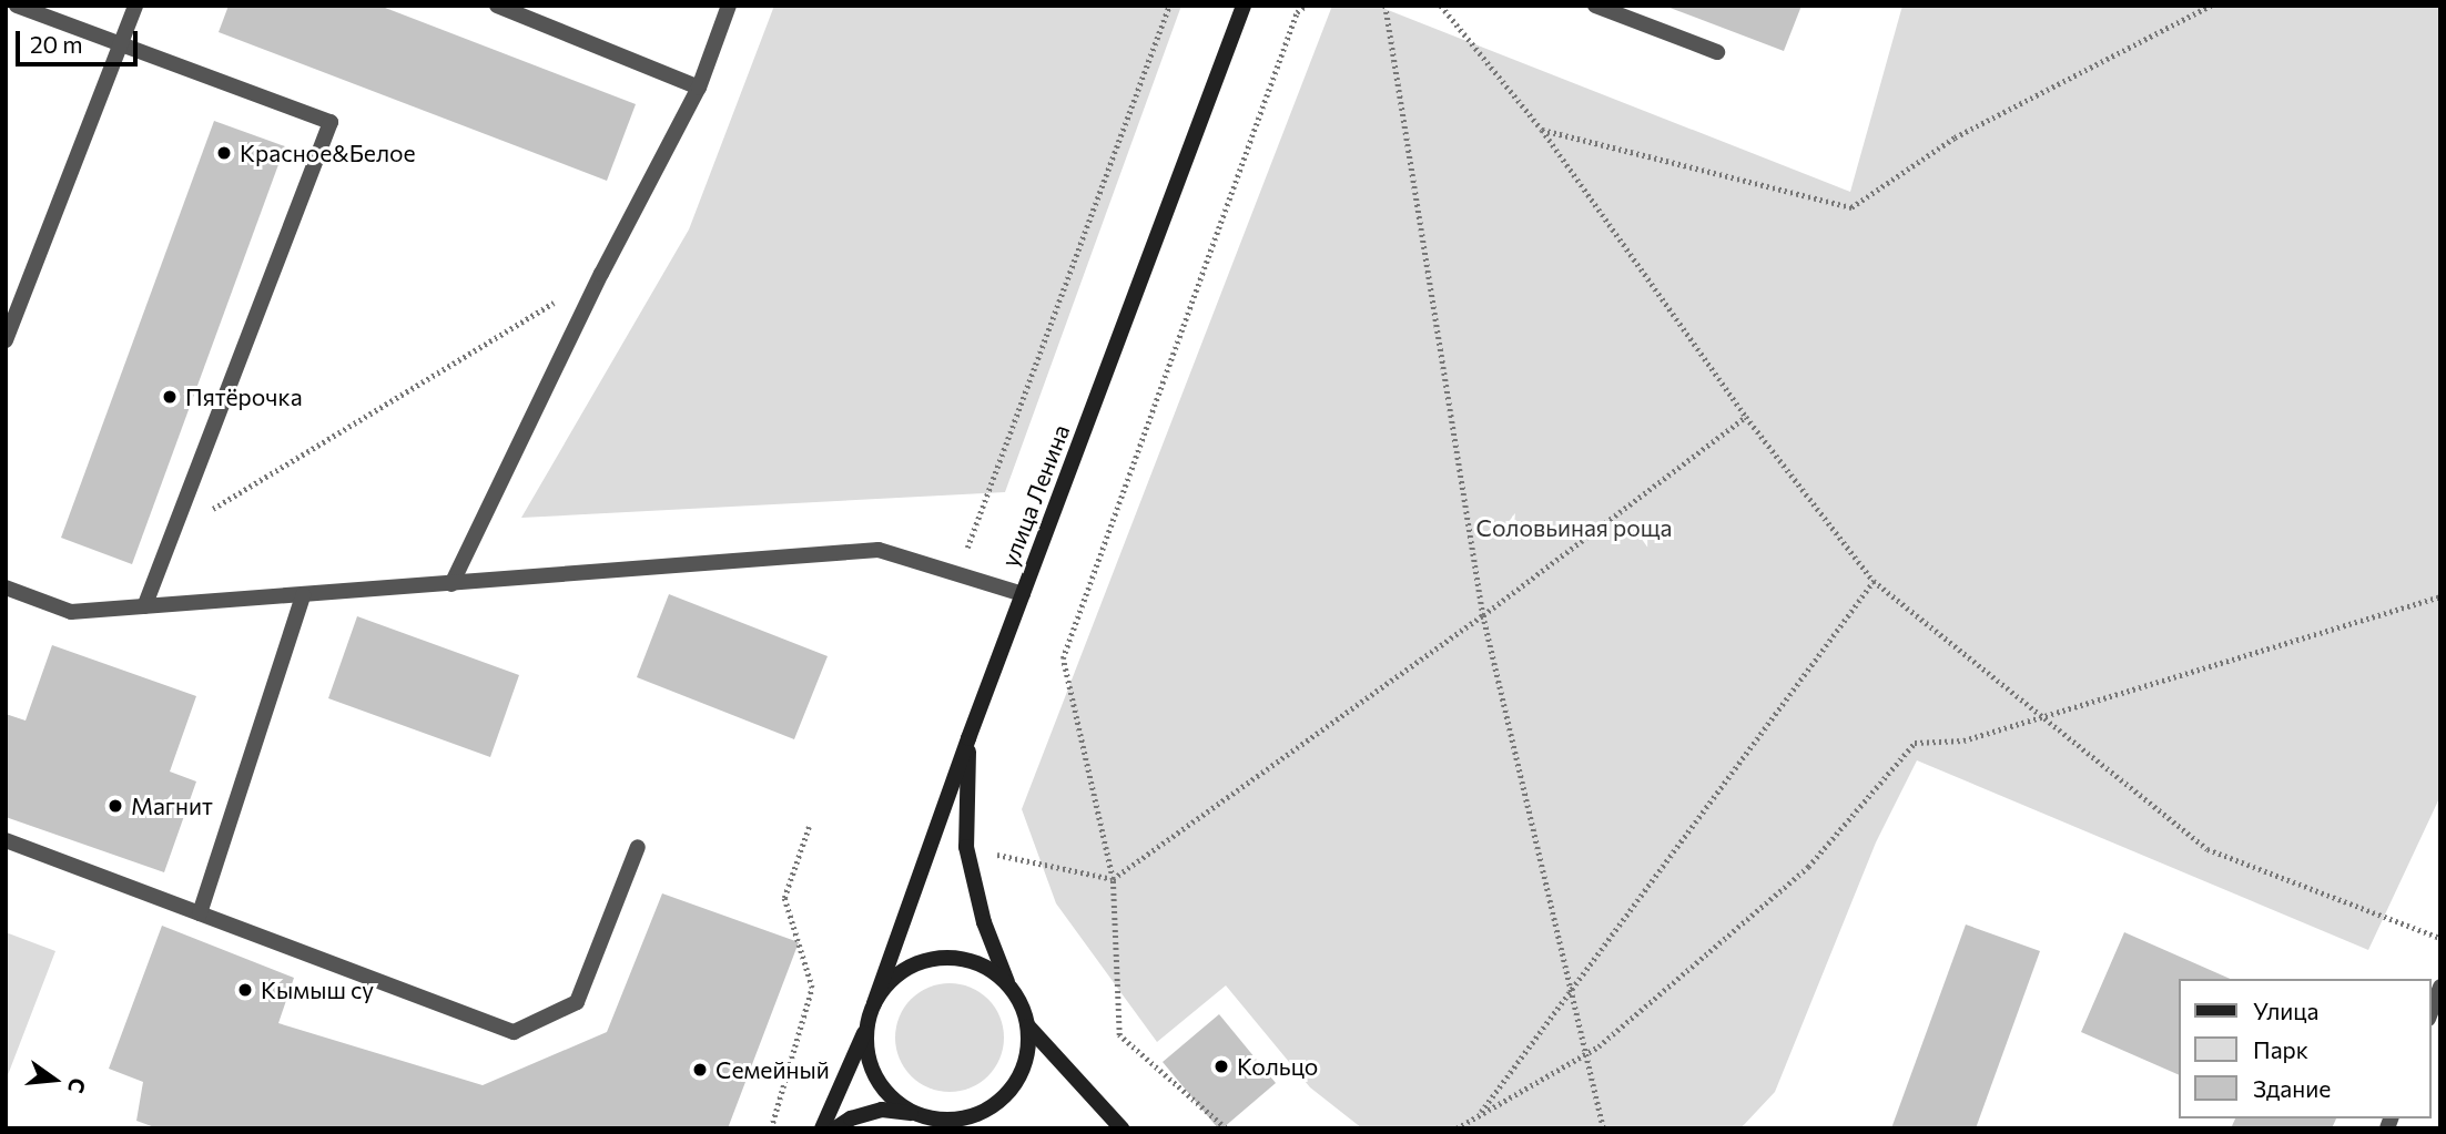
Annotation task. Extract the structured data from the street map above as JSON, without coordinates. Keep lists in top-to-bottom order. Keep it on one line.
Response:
{"streets":{"main road":["улица Ленина"]},"parks":["Соловьиная роща"],"places":["Красное&Белое","Пятёрочка","Магнит","Кымыш су","Кольцо","Семейный"],"legend":["Улица","Парк","Здание"],"scale_bar":"20 m","north":"right"}
